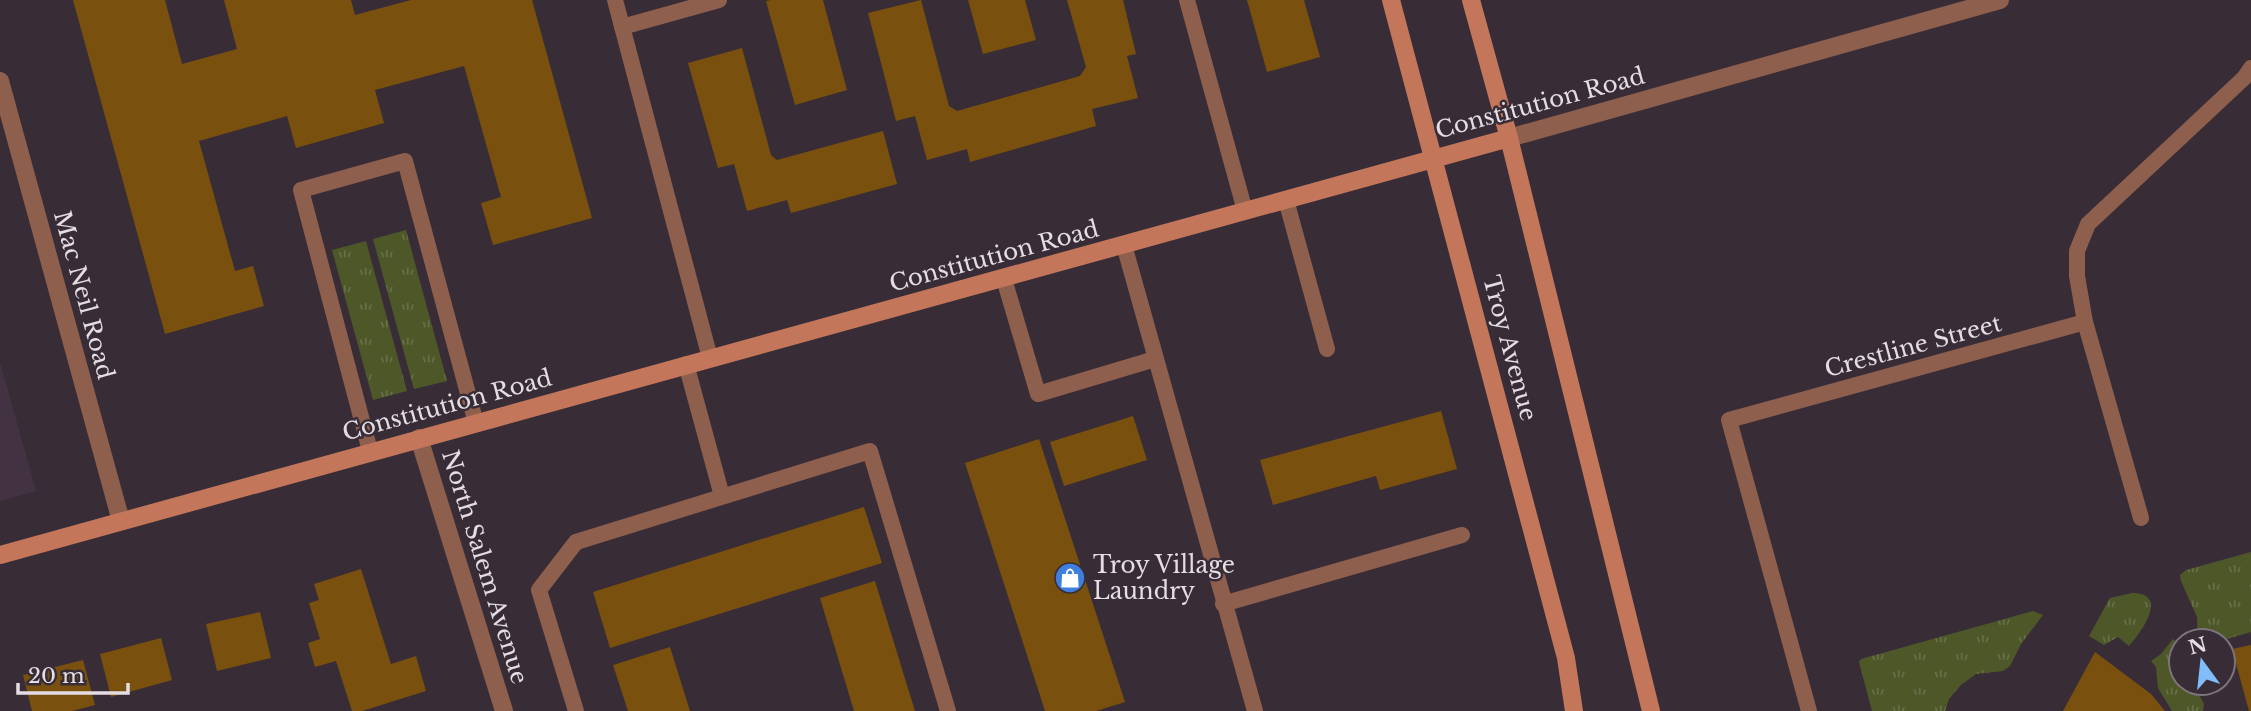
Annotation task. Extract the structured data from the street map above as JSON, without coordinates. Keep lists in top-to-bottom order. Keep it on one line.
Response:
{"streets":{"street":["Constitution Road","Mac Neil Road","Troy Avenue","North Salem Avenue"],"lane":["Crestline Street"]},"crossings":[["Constitution Road","Mac Neil Road"],["Constitution Road","Troy Avenue"],["Constitution Road","North Salem Avenue"]],"places":{"shop":["Troy Village Laundry"]},"scale_bar":"20 m","north":"top"}
